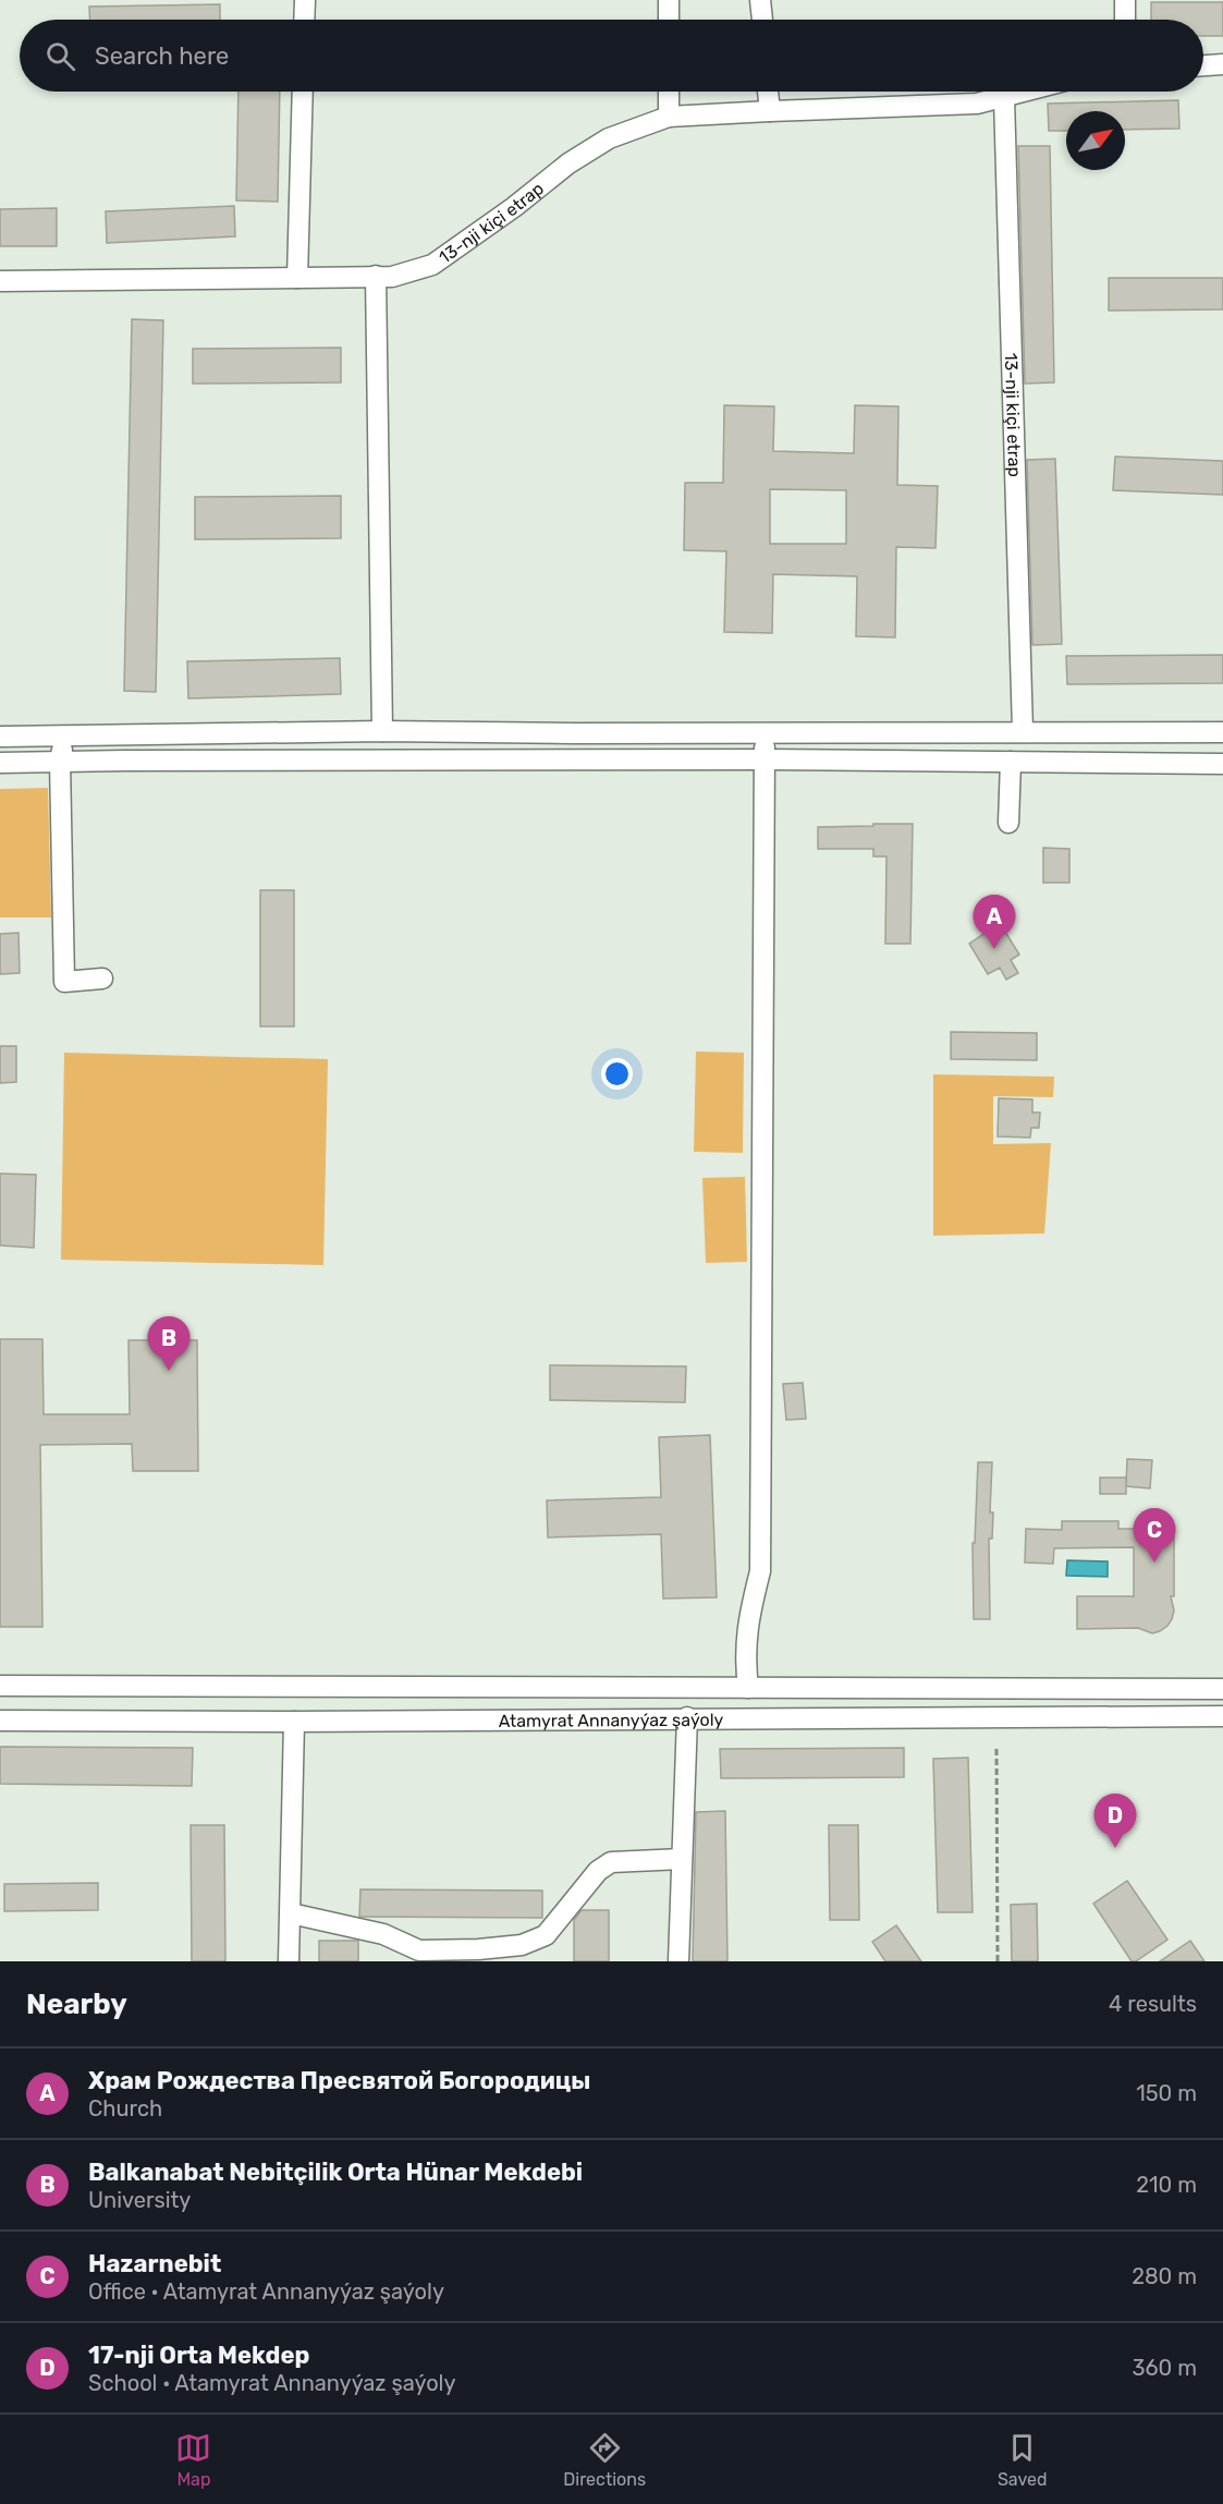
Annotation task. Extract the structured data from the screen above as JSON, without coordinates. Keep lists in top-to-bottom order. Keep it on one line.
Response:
{"streets":{"street":["13-nji kiçi etrap","Atamyrat Annanyýaz şaýoly"]},"north":"top right","page":{"search":"Search here","pins":["A","B","C","D"],"heading":["Nearby","4 results"],"list":[{"mark":"A","name":"Храм Рождества Пресвятой Богородицы","note":"Church","value":"150 m"},{"mark":"B","name":"Balkanabat Nebitçilik Orta Hünar Mekdebi","note":"University","value":"210 m"},{"mark":"C","name":"Hazarnebit","note":"Office · Atamyrat Annanyýaz şaýoly","value":"280 m"},{"mark":"D","name":"17-nji Orta Mekdep","note":"School · Atamyrat Annanyýaz şaýoly","value":"360 m"}],"nav":["Map","Directions","Saved"]}}
